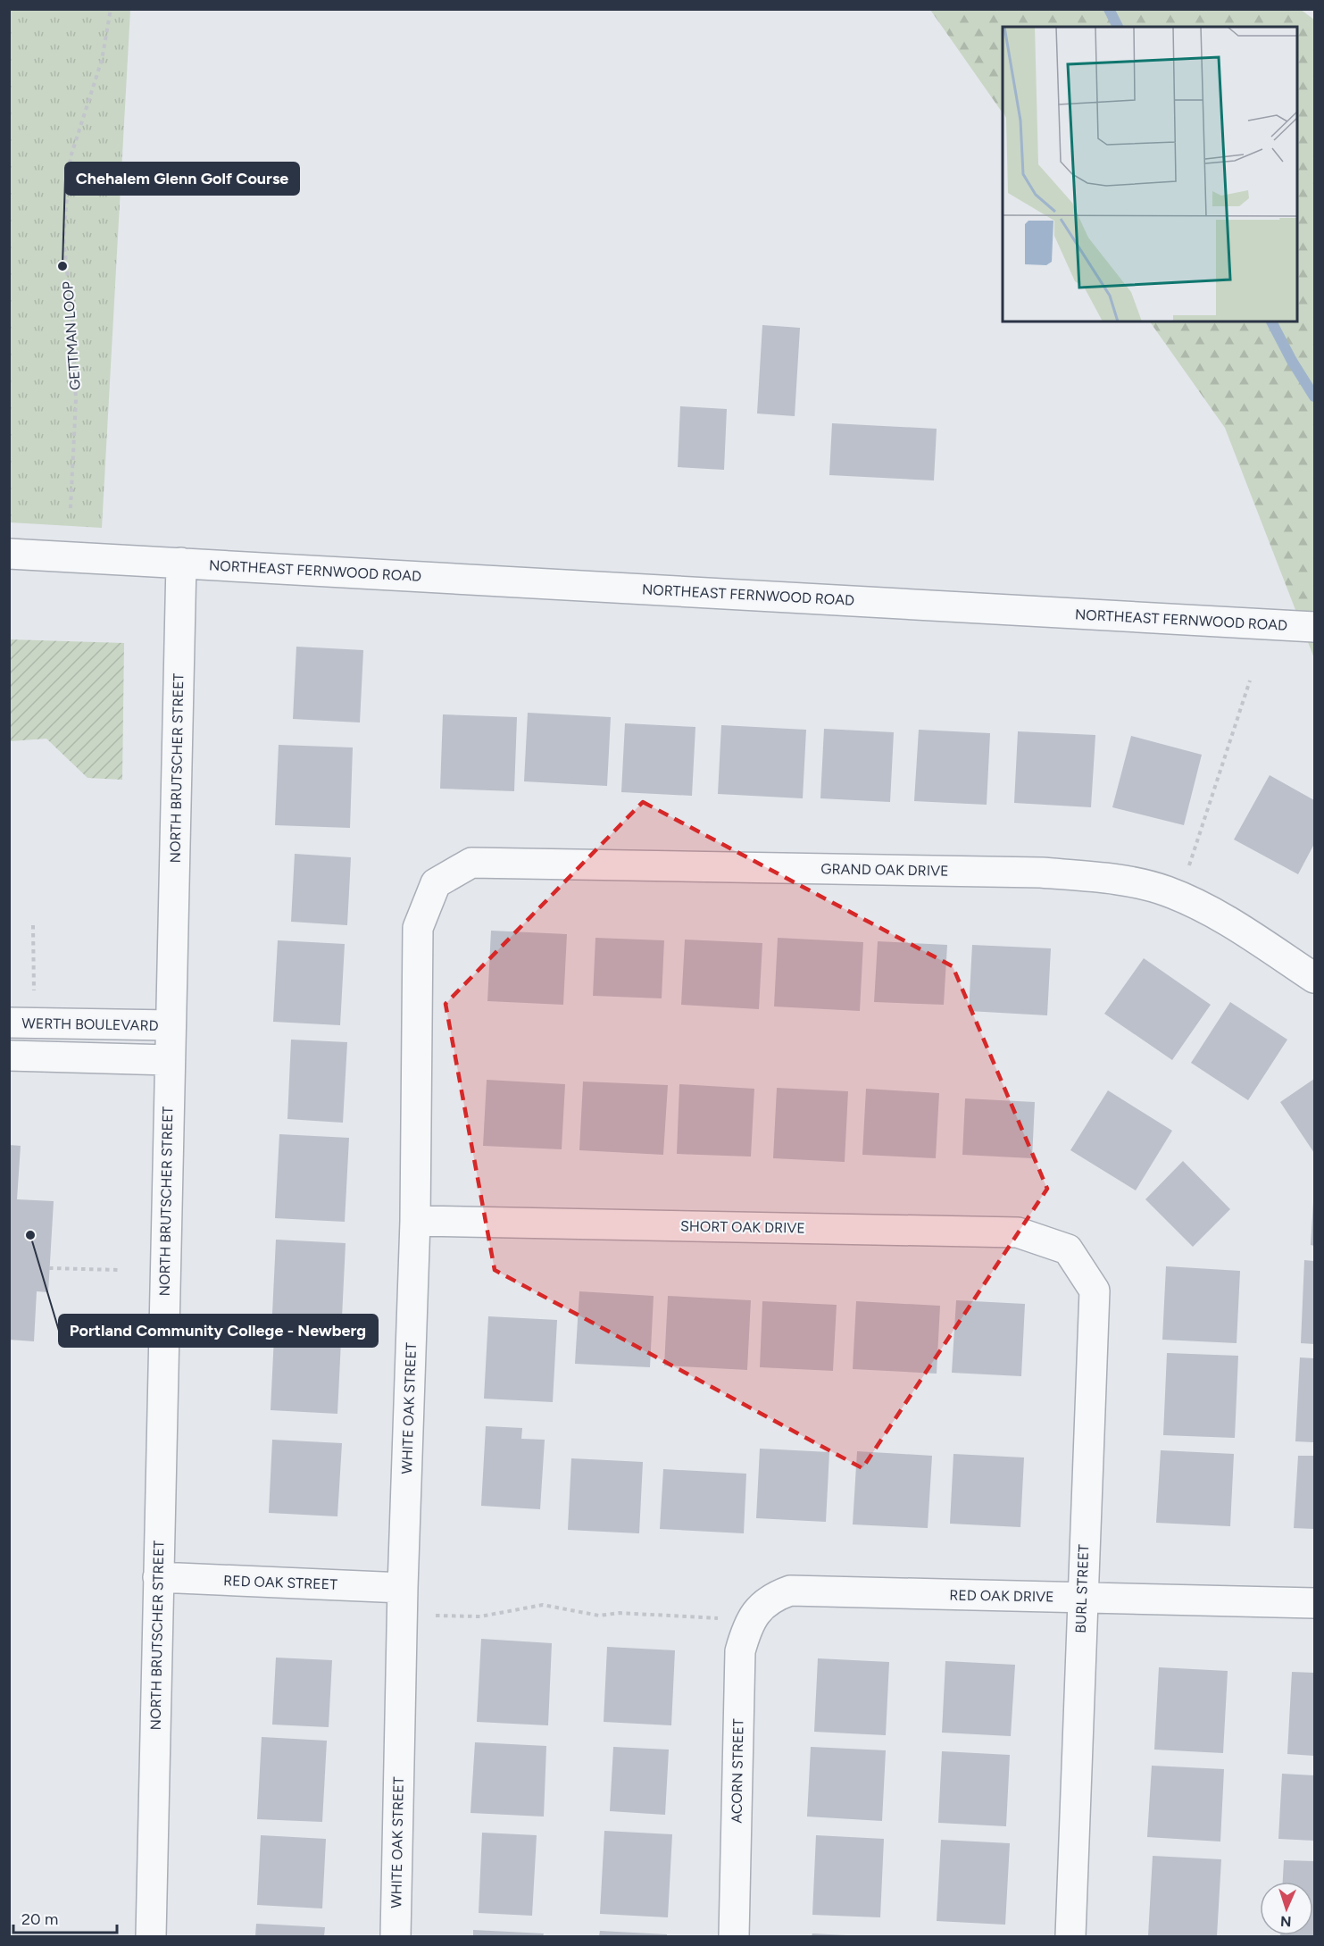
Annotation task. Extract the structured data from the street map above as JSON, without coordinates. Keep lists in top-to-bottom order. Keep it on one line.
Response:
{"streets":{"street":["NORTHEAST FERNWOOD ROAD","NORTH BRUTSCHER STREET","GRAND OAK DRIVE","WERTH BOULEVARD","SHORT OAK DRIVE","WHITE OAK STREET","RED OAK STREET","BURL STREET","RED OAK DRIVE","ACORN STREET"],"path":["GETTMAN LOOP"]},"crossings":[["NORTHEAST FERNWOOD ROAD","NORTH BRUTSCHER STREET"],["NORTH BRUTSCHER STREET","WERTH BOULEVARD"],["NORTH BRUTSCHER STREET","RED OAK STREET"],["GRAND OAK DRIVE","WHITE OAK STREET"],["SHORT OAK DRIVE","WHITE OAK STREET"],["SHORT OAK DRIVE","BURL STREET"],["WHITE OAK STREET","RED OAK STREET"],["BURL STREET","RED OAK DRIVE"],["RED OAK DRIVE","ACORN STREET"]],"places":["Chehalem Glenn Golf Course","Portland Community College - Newberg"],"scale_bar":"20 m","north":"bottom"}
